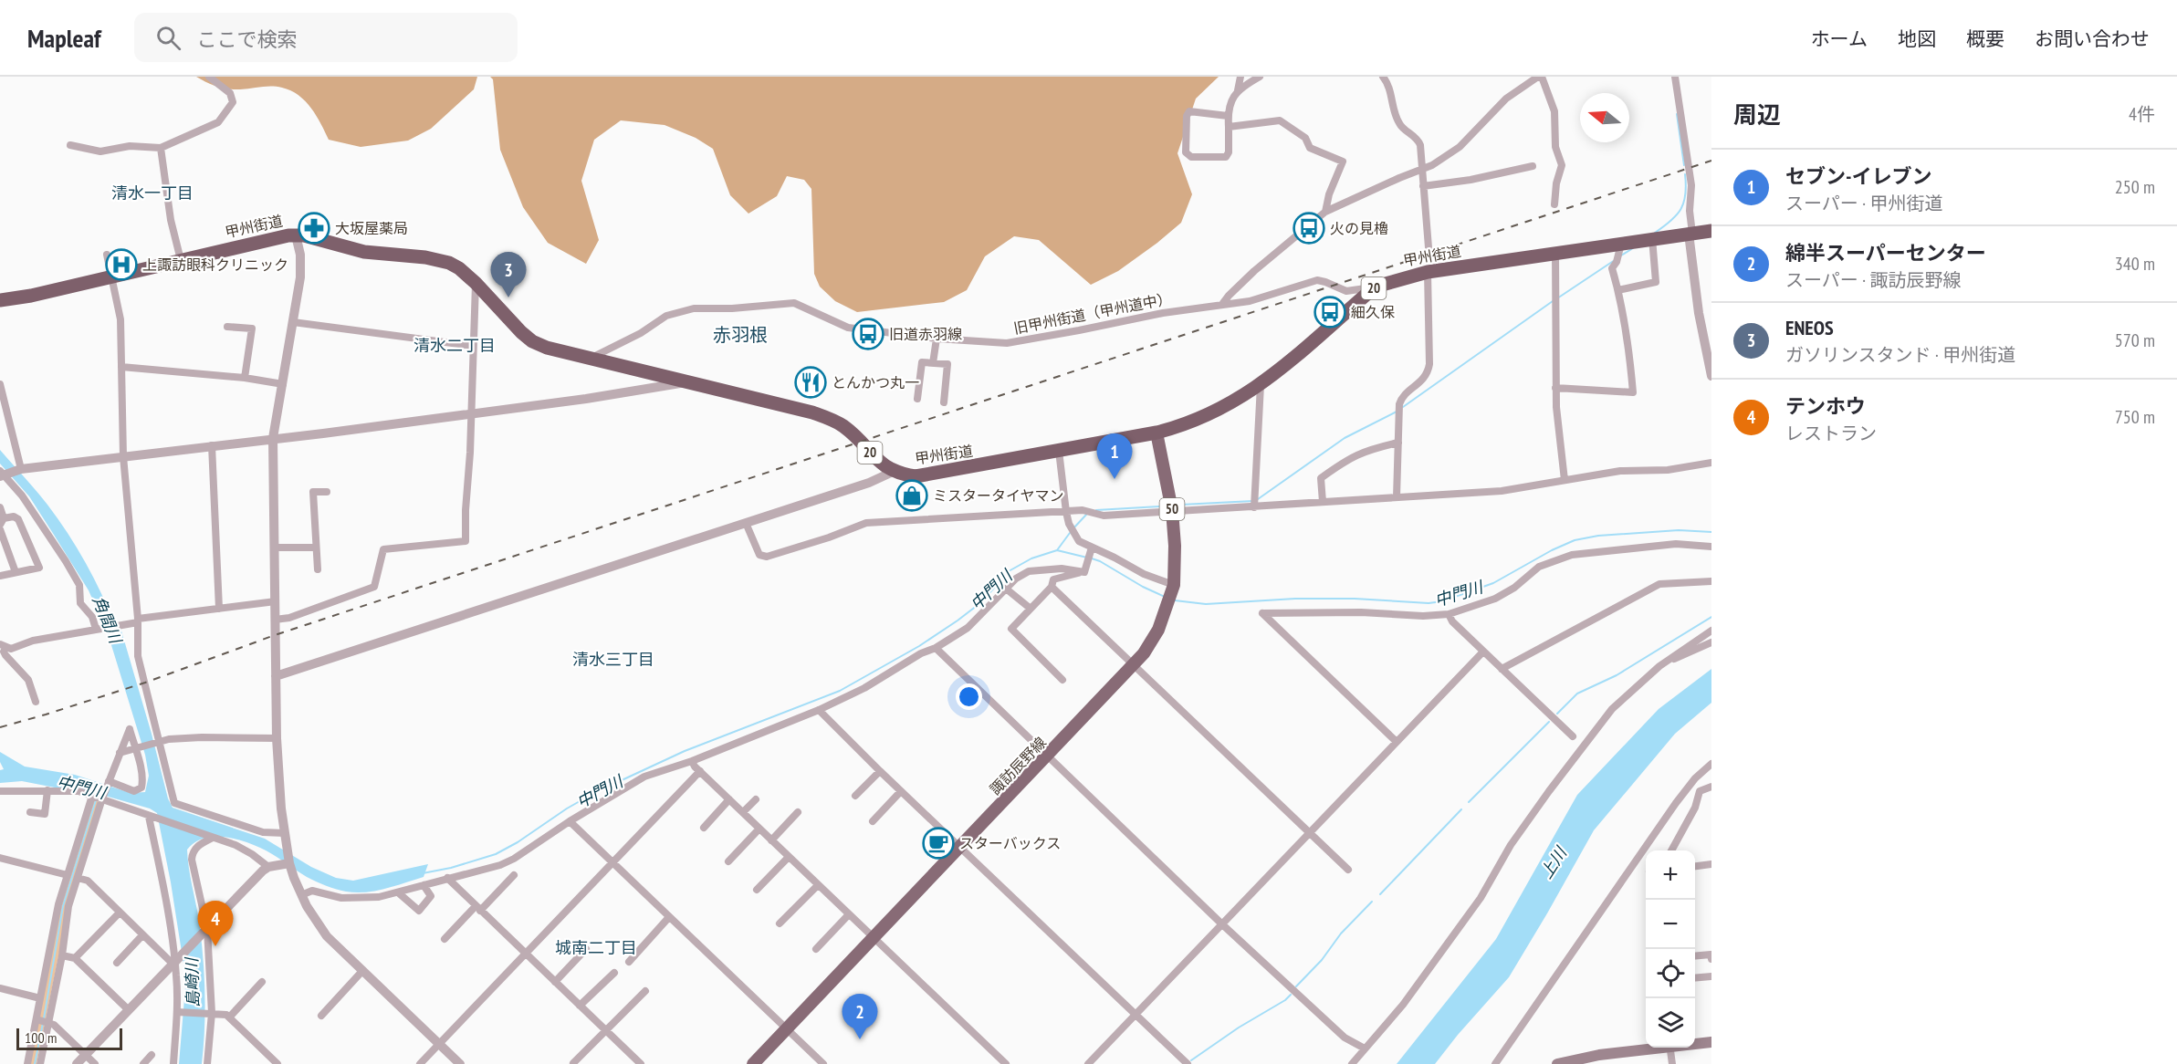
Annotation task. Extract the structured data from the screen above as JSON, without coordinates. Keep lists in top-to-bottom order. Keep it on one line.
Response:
{"streets":{"highway":["甲州街道","20"],"main road":["50","諏訪辰野線"],"street":["旧甲州街道（甲州道中）"]},"crossings":[["甲州街道","旧甲州街道（甲州道中）"],["甲州街道","諏訪辰野線"]],"districts":["清水一丁目","赤羽根","清水二丁目","清水三丁目","城南二丁目"],"water":["中門川","角間川","上川","島崎川"],"places":{"pharmacy":["大坂屋薬局"],"bus stop":["火の見櫓","細久保","旧道赤羽線"],"hospital":["上諏訪眼科クリニック"],"restaurant":["とんかつ丸一"],"shop":["ミスタータイヤマン"],"cafe":["スターバックス"]},"scale_bar":"100 m","north":"left","page":{"header":"Mapleaf","search":"ここで検索","nav":["ホーム","地図","概要","お問い合わせ"],"heading":["周辺","4件"],"list":[{"mark":"1","name":"セブン-イレブン","note":"スーパー · 甲州街道","value":"250 m"},{"mark":"2","name":"綿半スーパーセンター","note":"スーパー · 諏訪辰野線","value":"340 m"},{"mark":"3","name":"ENEOS","note":"ガソリンスタンド · 甲州街道","value":"570 m"},{"mark":"4","name":"テンホウ","note":"レストラン","value":"750 m"}],"pins":["3","1","4","2"],"map_buttons":["+","−"],"scale":"100 m"}}
